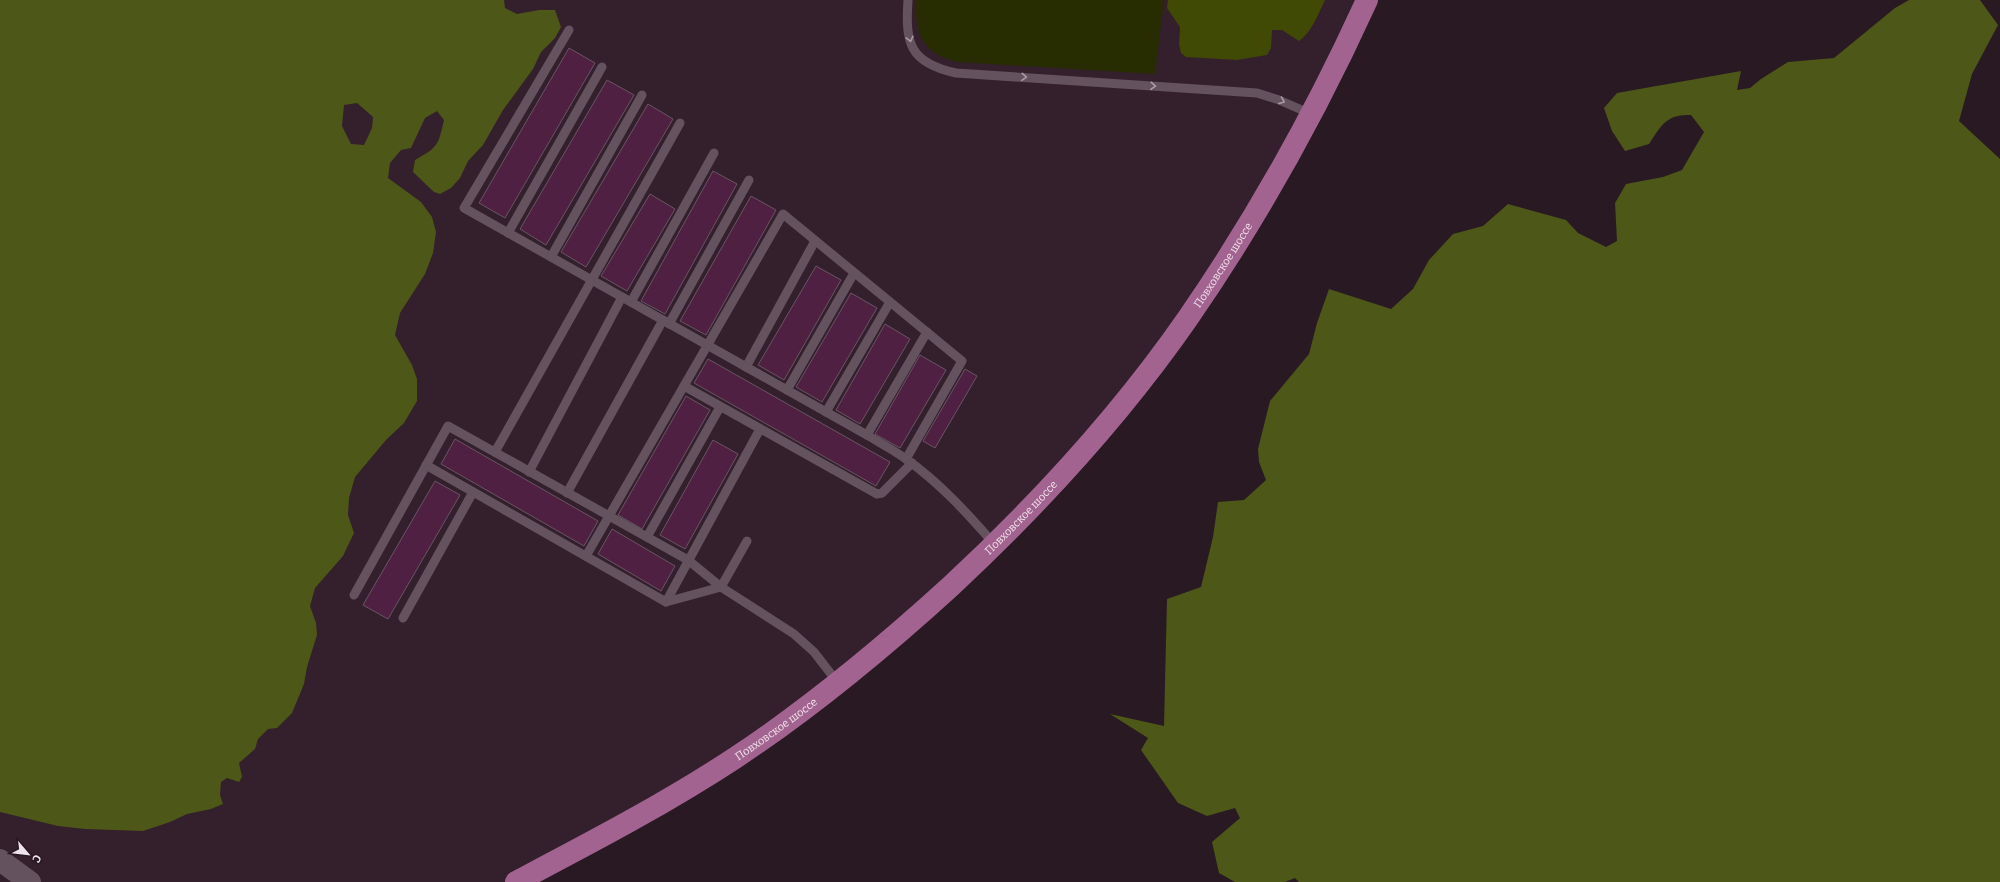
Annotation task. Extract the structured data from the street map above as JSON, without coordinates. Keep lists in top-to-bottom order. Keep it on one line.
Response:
{"streets":{"main road":["Повховское шоссе"]},"north":"bottom right"}
